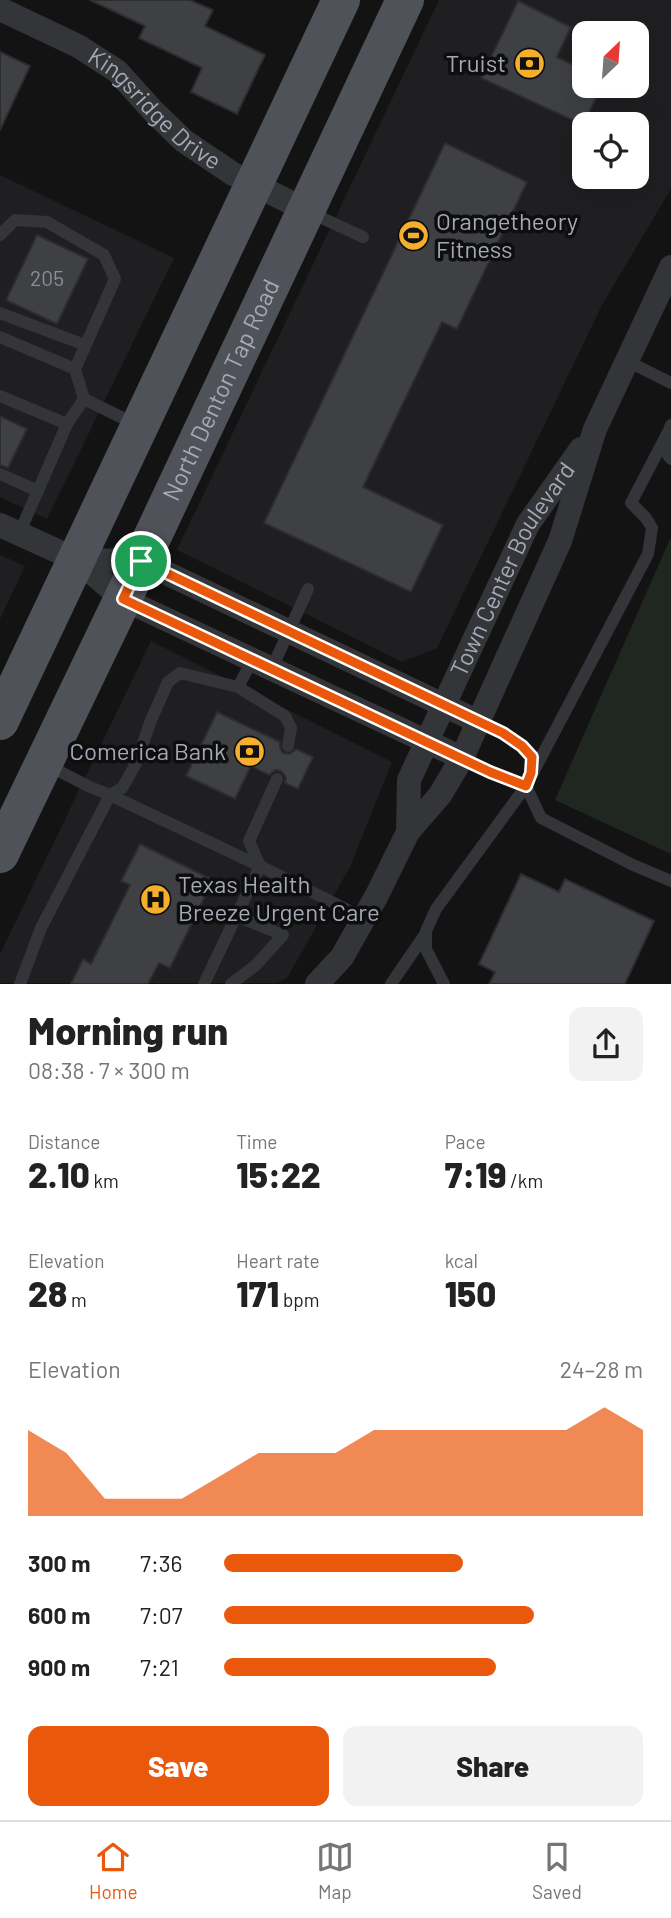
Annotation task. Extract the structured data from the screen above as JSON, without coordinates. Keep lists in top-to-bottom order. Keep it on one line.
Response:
{"streets":{"main road":["North Denton Tap Road"],"street":["Kingsridge Drive","Town Center Boulevard"]},"crossings":[["Kingsridge Drive","North Denton Tap Road"]],"places":{"bank":["Truist","Comerica Bank"],"sports":["Orangetheory Fitness"],"hospital":["Texas Health Breeze Urgent Care"]},"house_numbers":["205"],"north":"top right","page":{"heading":["Morning run","08:38 · 7 × 300 m"],"stats":[["Distance","2.10 km"],["Time","15:22"],["Pace","7:19 /km"],["Elevation","28 m"],["Heart rate","171 bpm"],["kcal","150"]],"chart":["Elevation","24–28 m"],"list":[{"name":"300 m","note":"7:36"},{"name":"600 m","note":"7:07"},{"name":"900 m","note":"7:21"}],"buttons":["Save","Share"],"tabs":["Home","Map","Saved"]}}
